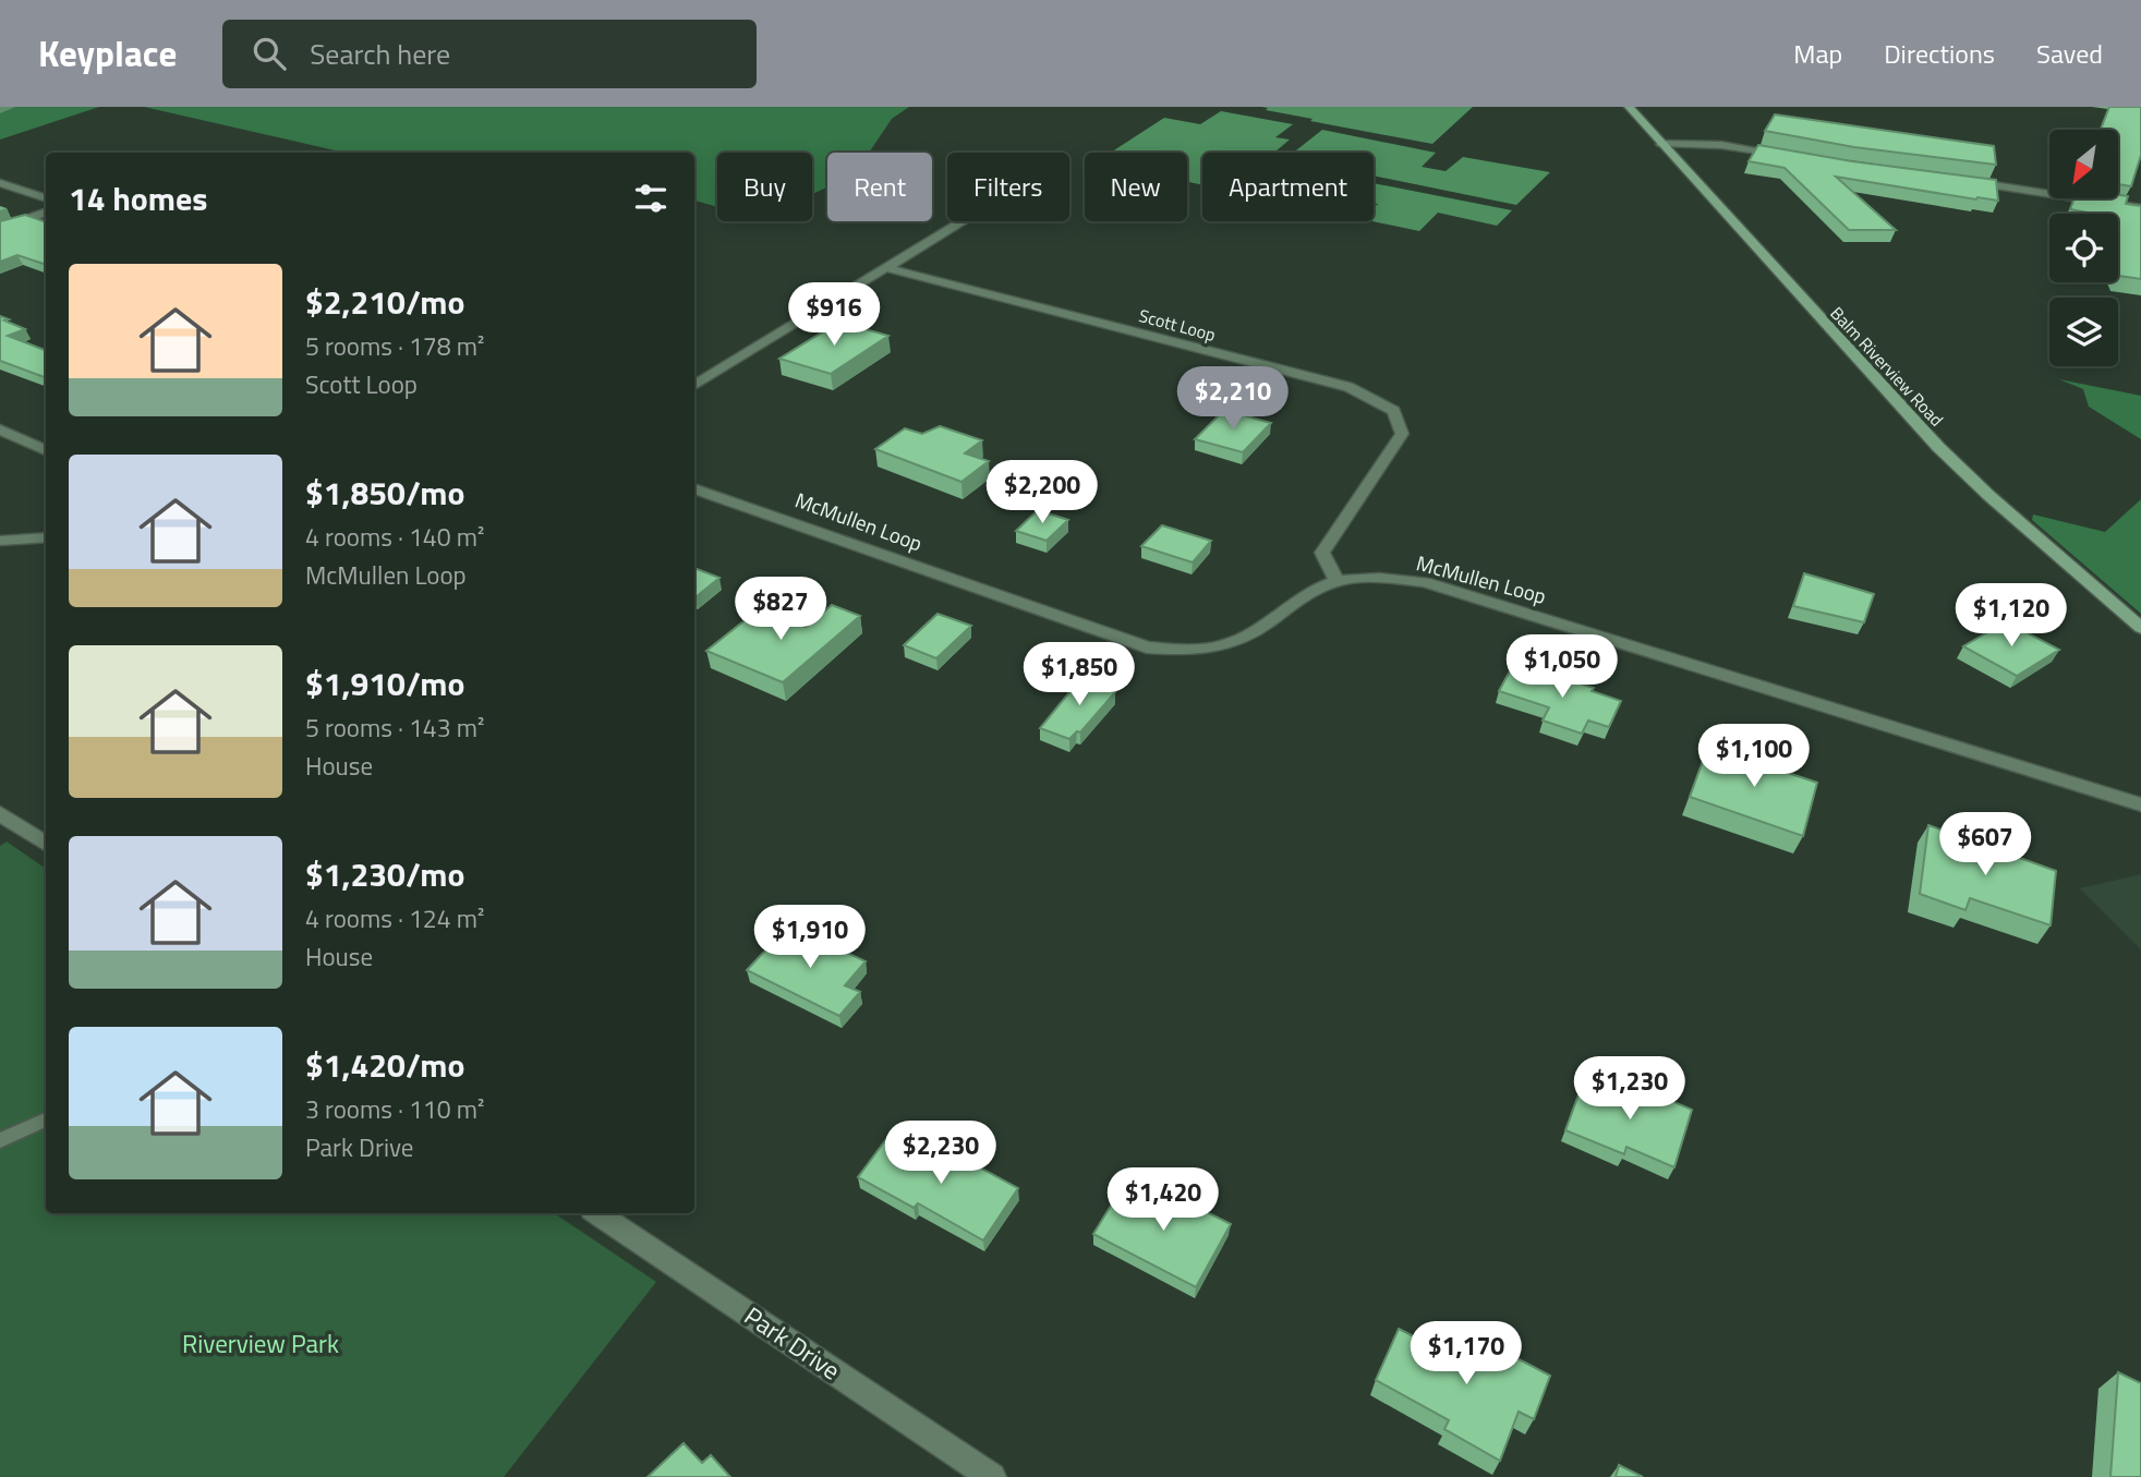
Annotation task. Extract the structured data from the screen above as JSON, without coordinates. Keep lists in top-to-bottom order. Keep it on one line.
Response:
{"streets":{"main road":["Balm Riverview Road"],"street":["Scott Loop","McMullen Loop","Park Drive"]},"crossings":[["Scott Loop","McMullen Loop"]],"parks":["Riverview Park"],"north":"bottom left","page":{"header":"Keyplace","search":"Search here","nav":["Map","Directions","Saved"],"chip":["Buy","Rent","Filters","New","Apartment"],"heading":"14 homes","list":[{"name":"$2,210/mo","note":"5 rooms · 178 m² · Scott Loop"},{"name":"$1,850/mo","note":"4 rooms · 140 m² · McMullen Loop"},{"name":"$1,910/mo","note":"5 rooms · 143 m² · House"},{"name":"$1,230/mo","note":"4 rooms · 124 m² · House"},{"name":"$1,420/mo","note":"3 rooms · 110 m² · Park Drive"}],"price":["$916","$2,210","$2,200","$827","$1,120","$1,050","$1,850","$1,100","$607","$1,910","$1,230","$2,230","$1,420","$1,170"]}}
